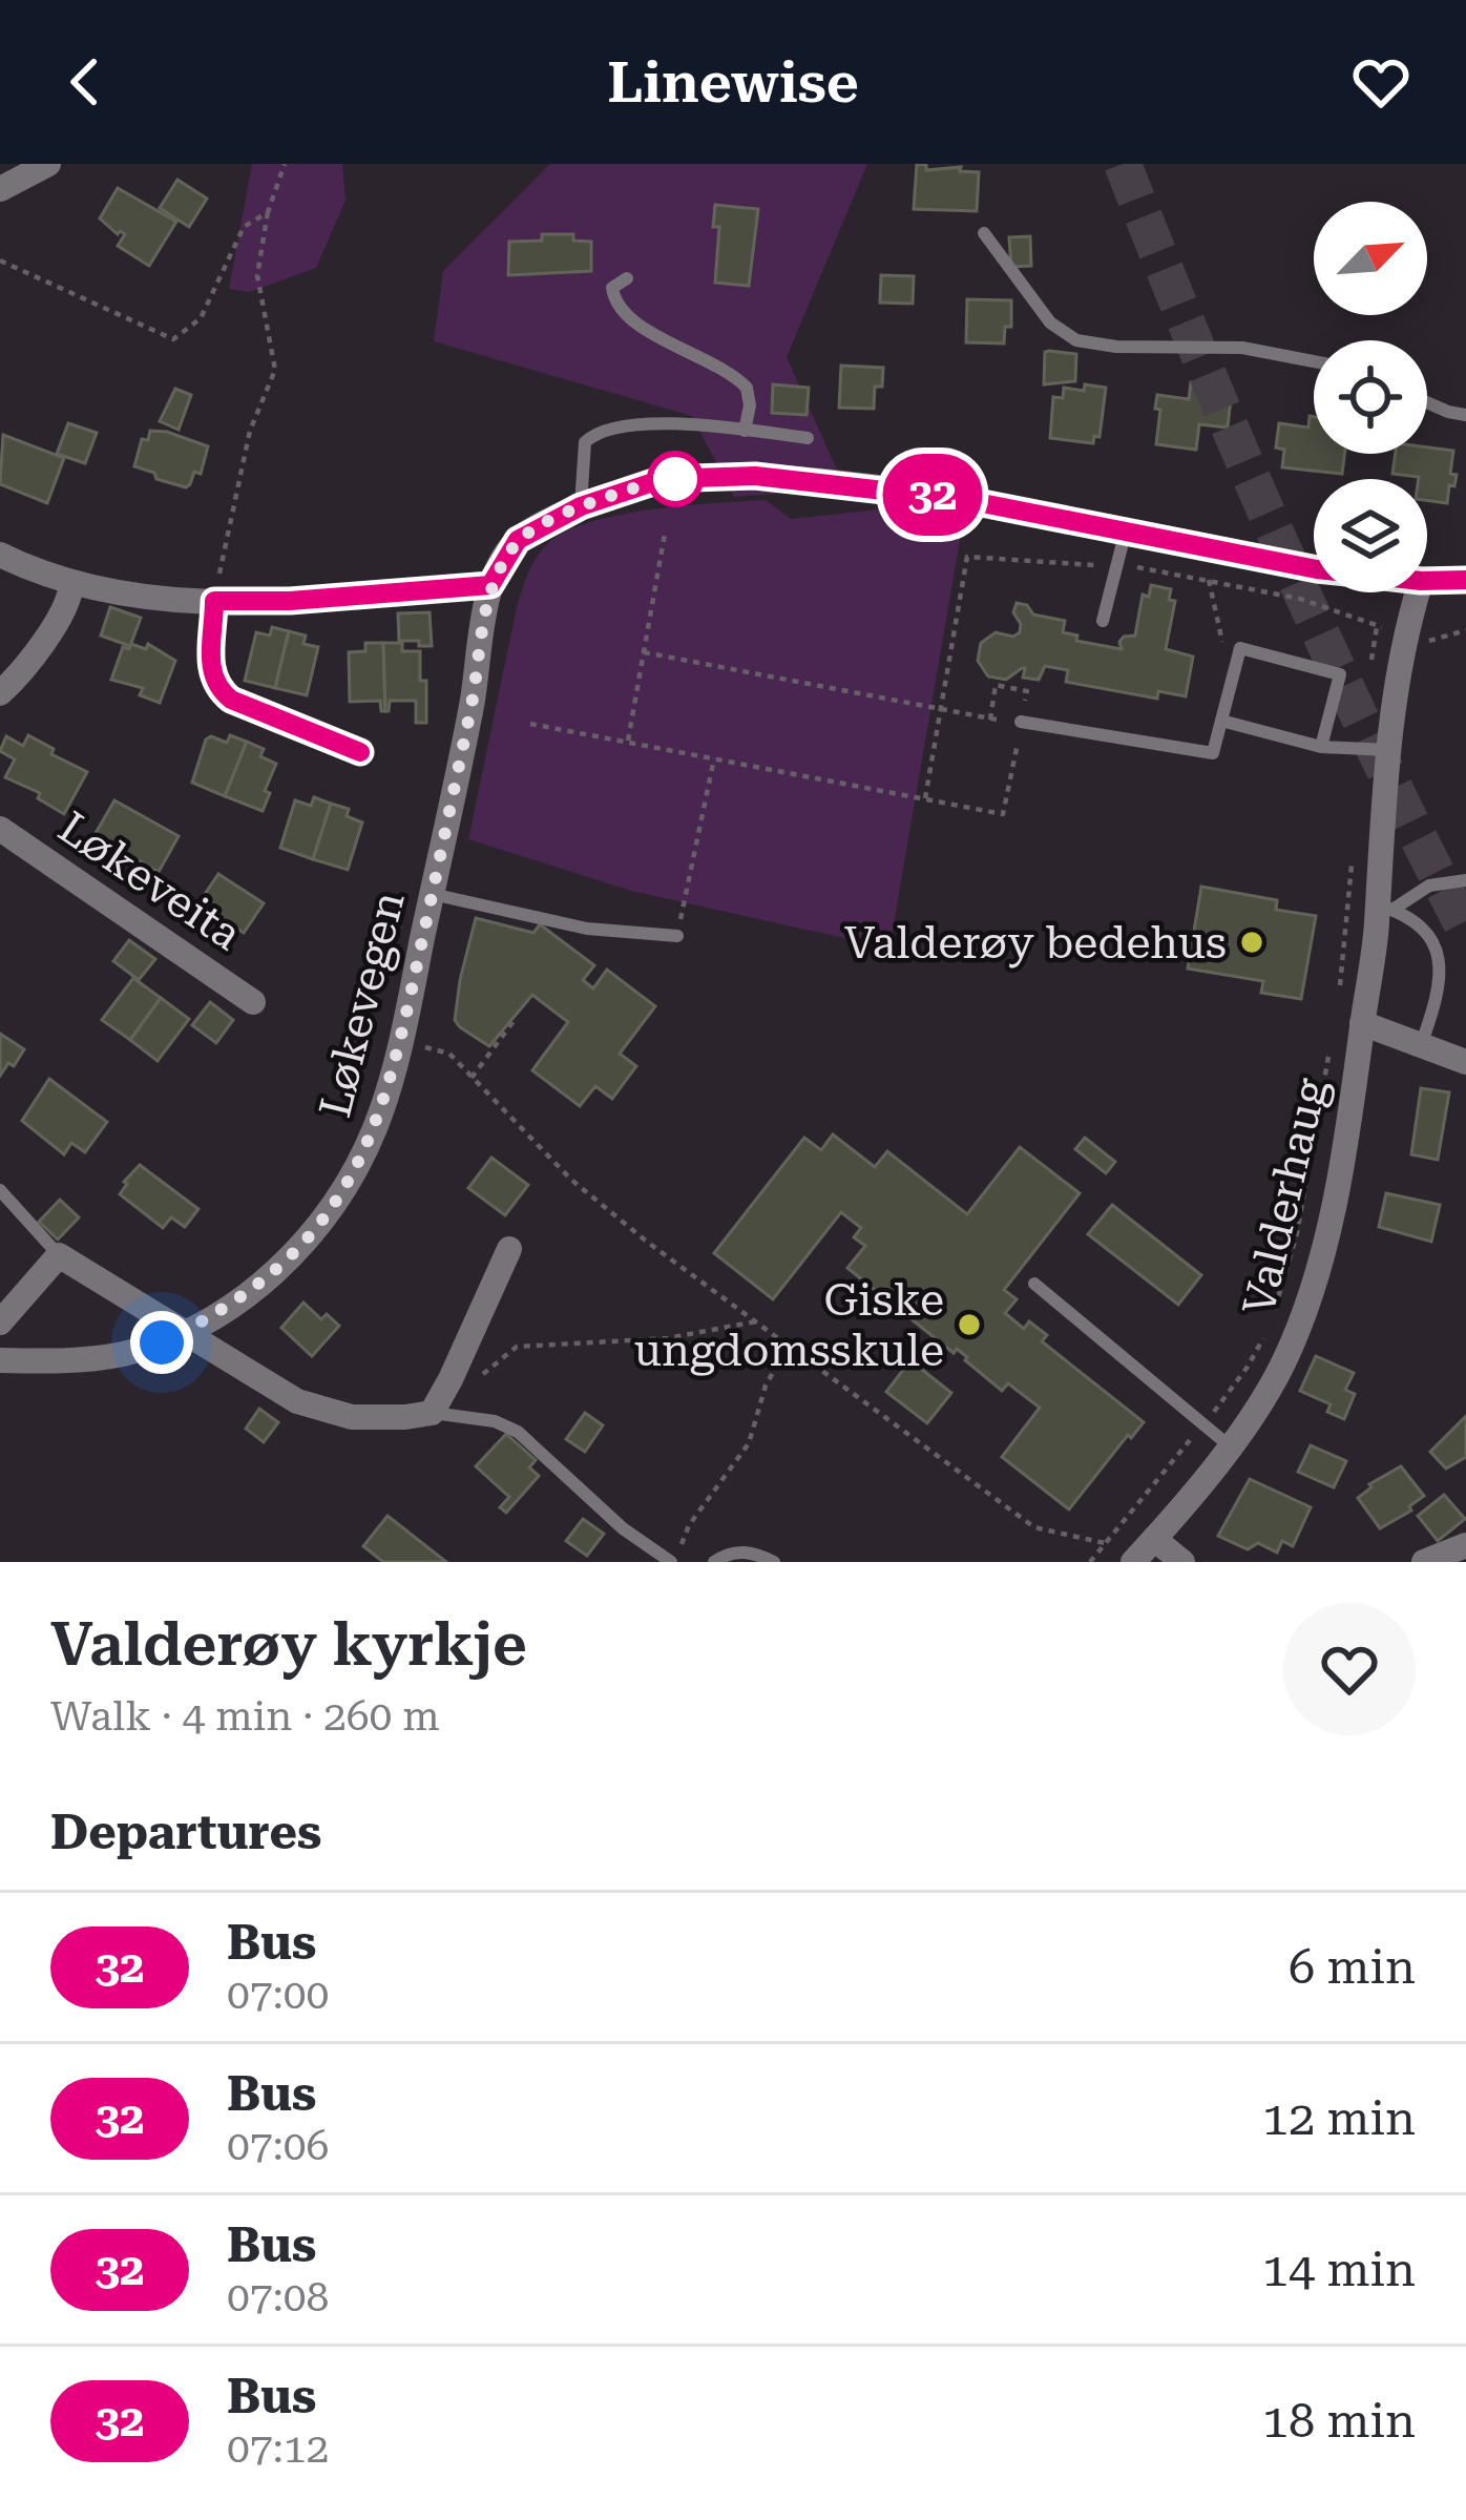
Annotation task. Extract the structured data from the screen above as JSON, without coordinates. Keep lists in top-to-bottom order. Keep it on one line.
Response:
{"streets":{"street":["Løkeveita","Løkevegen","Valderhaug"]},"places":["Valderøy bedehus","Giske ungdomsskule"],"lines":["bus line 32"],"north":"top right","page":{"header":"Linewise","on_map":"32","heading":[["Valderøy kyrkje","Walk · 4 min · 260 m"],"Departures"],"list":[{"mark":"32","name":"Bus","note":"07:00","value":"6 min"},{"mark":"32","name":"Bus","note":"07:06","value":"12 min"},{"mark":"32","name":"Bus","note":"07:08","value":"14 min"},{"mark":"32","name":"Bus","note":"07:12","value":"18 min"}]}}
